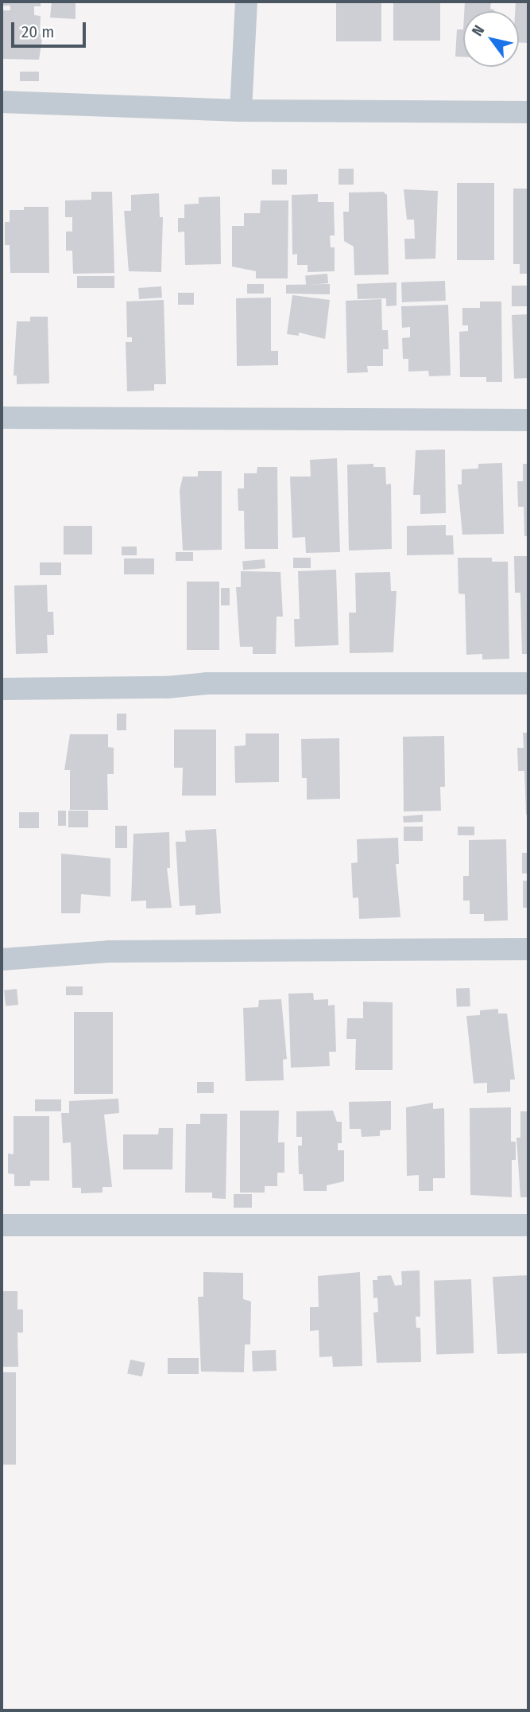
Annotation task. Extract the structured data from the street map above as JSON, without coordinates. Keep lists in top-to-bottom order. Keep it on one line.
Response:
{"scale_bar":"20 m","north":"top left"}
